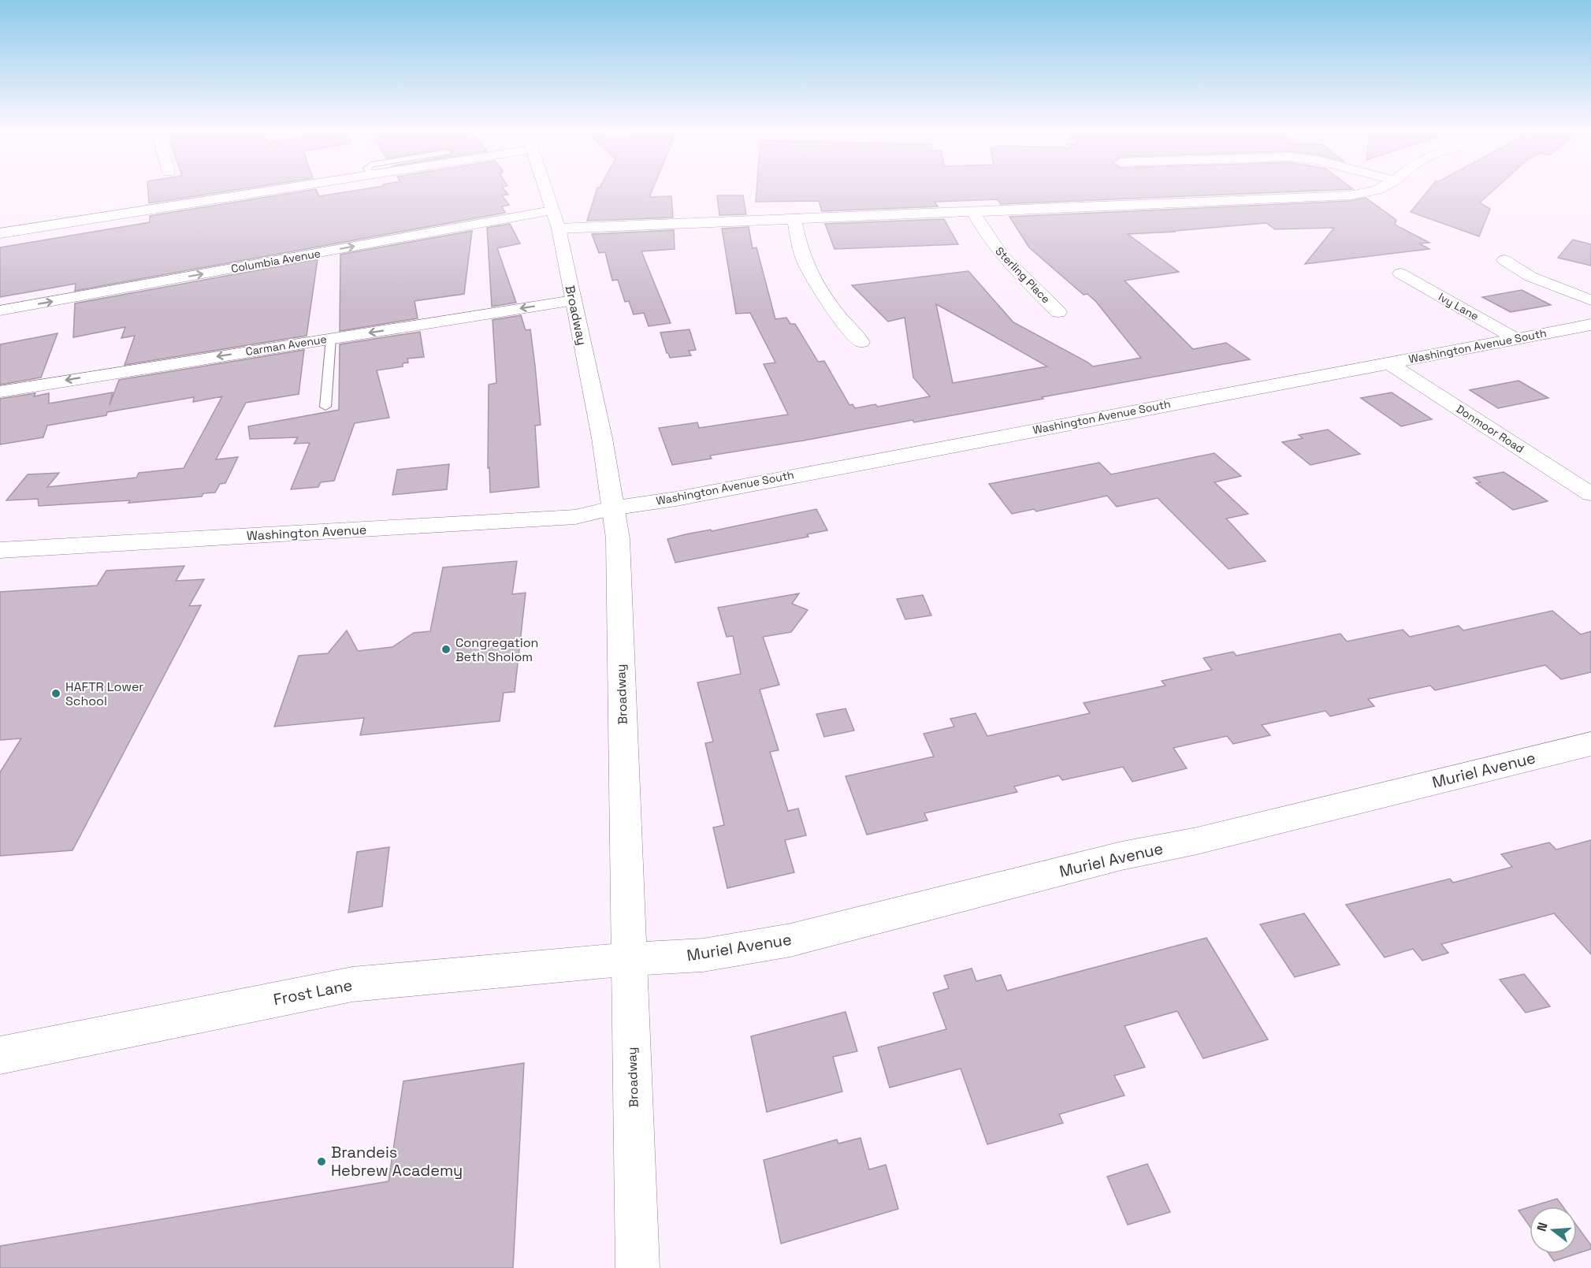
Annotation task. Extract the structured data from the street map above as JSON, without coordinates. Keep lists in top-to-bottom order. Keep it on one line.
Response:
{"streets":{"street":["Columbia Avenue","Sterling Place","Ivy Lane","Broadway","Carman Avenue","Washington Avenue South","Donmoor Road","Washington Avenue","Muriel Avenue","Frost Lane"]},"crossings":[["Columbia Avenue","Sterling Place"],["Columbia Avenue","Broadway"],["Ivy Lane","Washington Avenue South"],["Broadway","Carman Avenue"],["Broadway","Washington Avenue South"],["Broadway","Washington Avenue"],["Broadway","Muriel Avenue"],["Broadway","Frost Lane"],["Washington Avenue South","Donmoor Road"],["Washington Avenue South","Washington Avenue"],["Muriel Avenue","Frost Lane"]],"places":["Congregation Beth Sholom","HAFTR Lower School","Brandeis Hebrew Academy"],"north":"left"}
